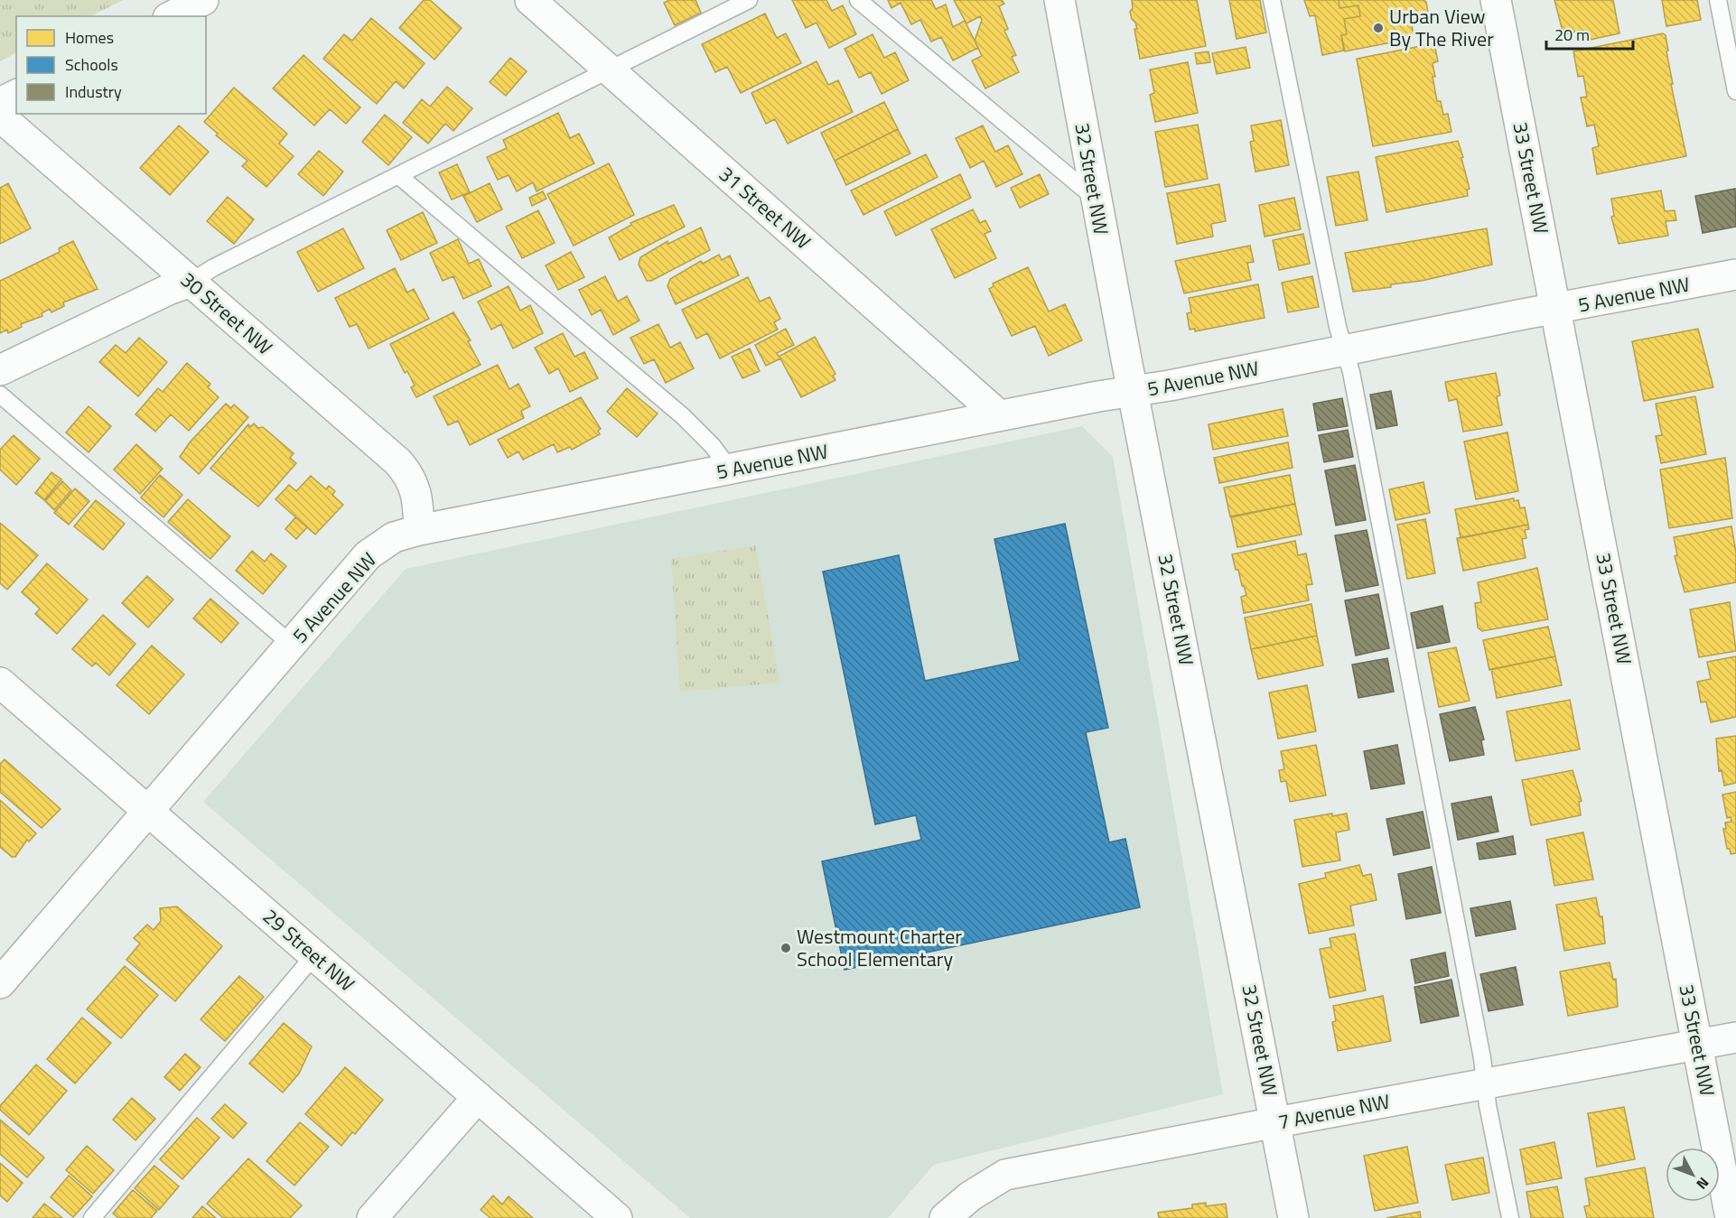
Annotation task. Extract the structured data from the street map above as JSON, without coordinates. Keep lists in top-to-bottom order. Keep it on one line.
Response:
{"streets":{"street":["33 Street NW","32 Street NW","31 Street NW","5 Avenue NW","30 Street NW","29 Street NW","7 Avenue NW"]},"crossings":[["33 Street NW","5 Avenue NW"],["33 Street NW","7 Avenue NW"],["32 Street NW","5 Avenue NW"],["32 Street NW","7 Avenue NW"],["31 Street NW","5 Avenue NW"],["5 Avenue NW","30 Street NW"],["5 Avenue NW","29 Street NW"]],"places":["Urban View By The River","Westmount Charter School Elementary"],"legend":["Homes","Schools","Industry"],"scale_bar":"20 m","north":"bottom right"}
